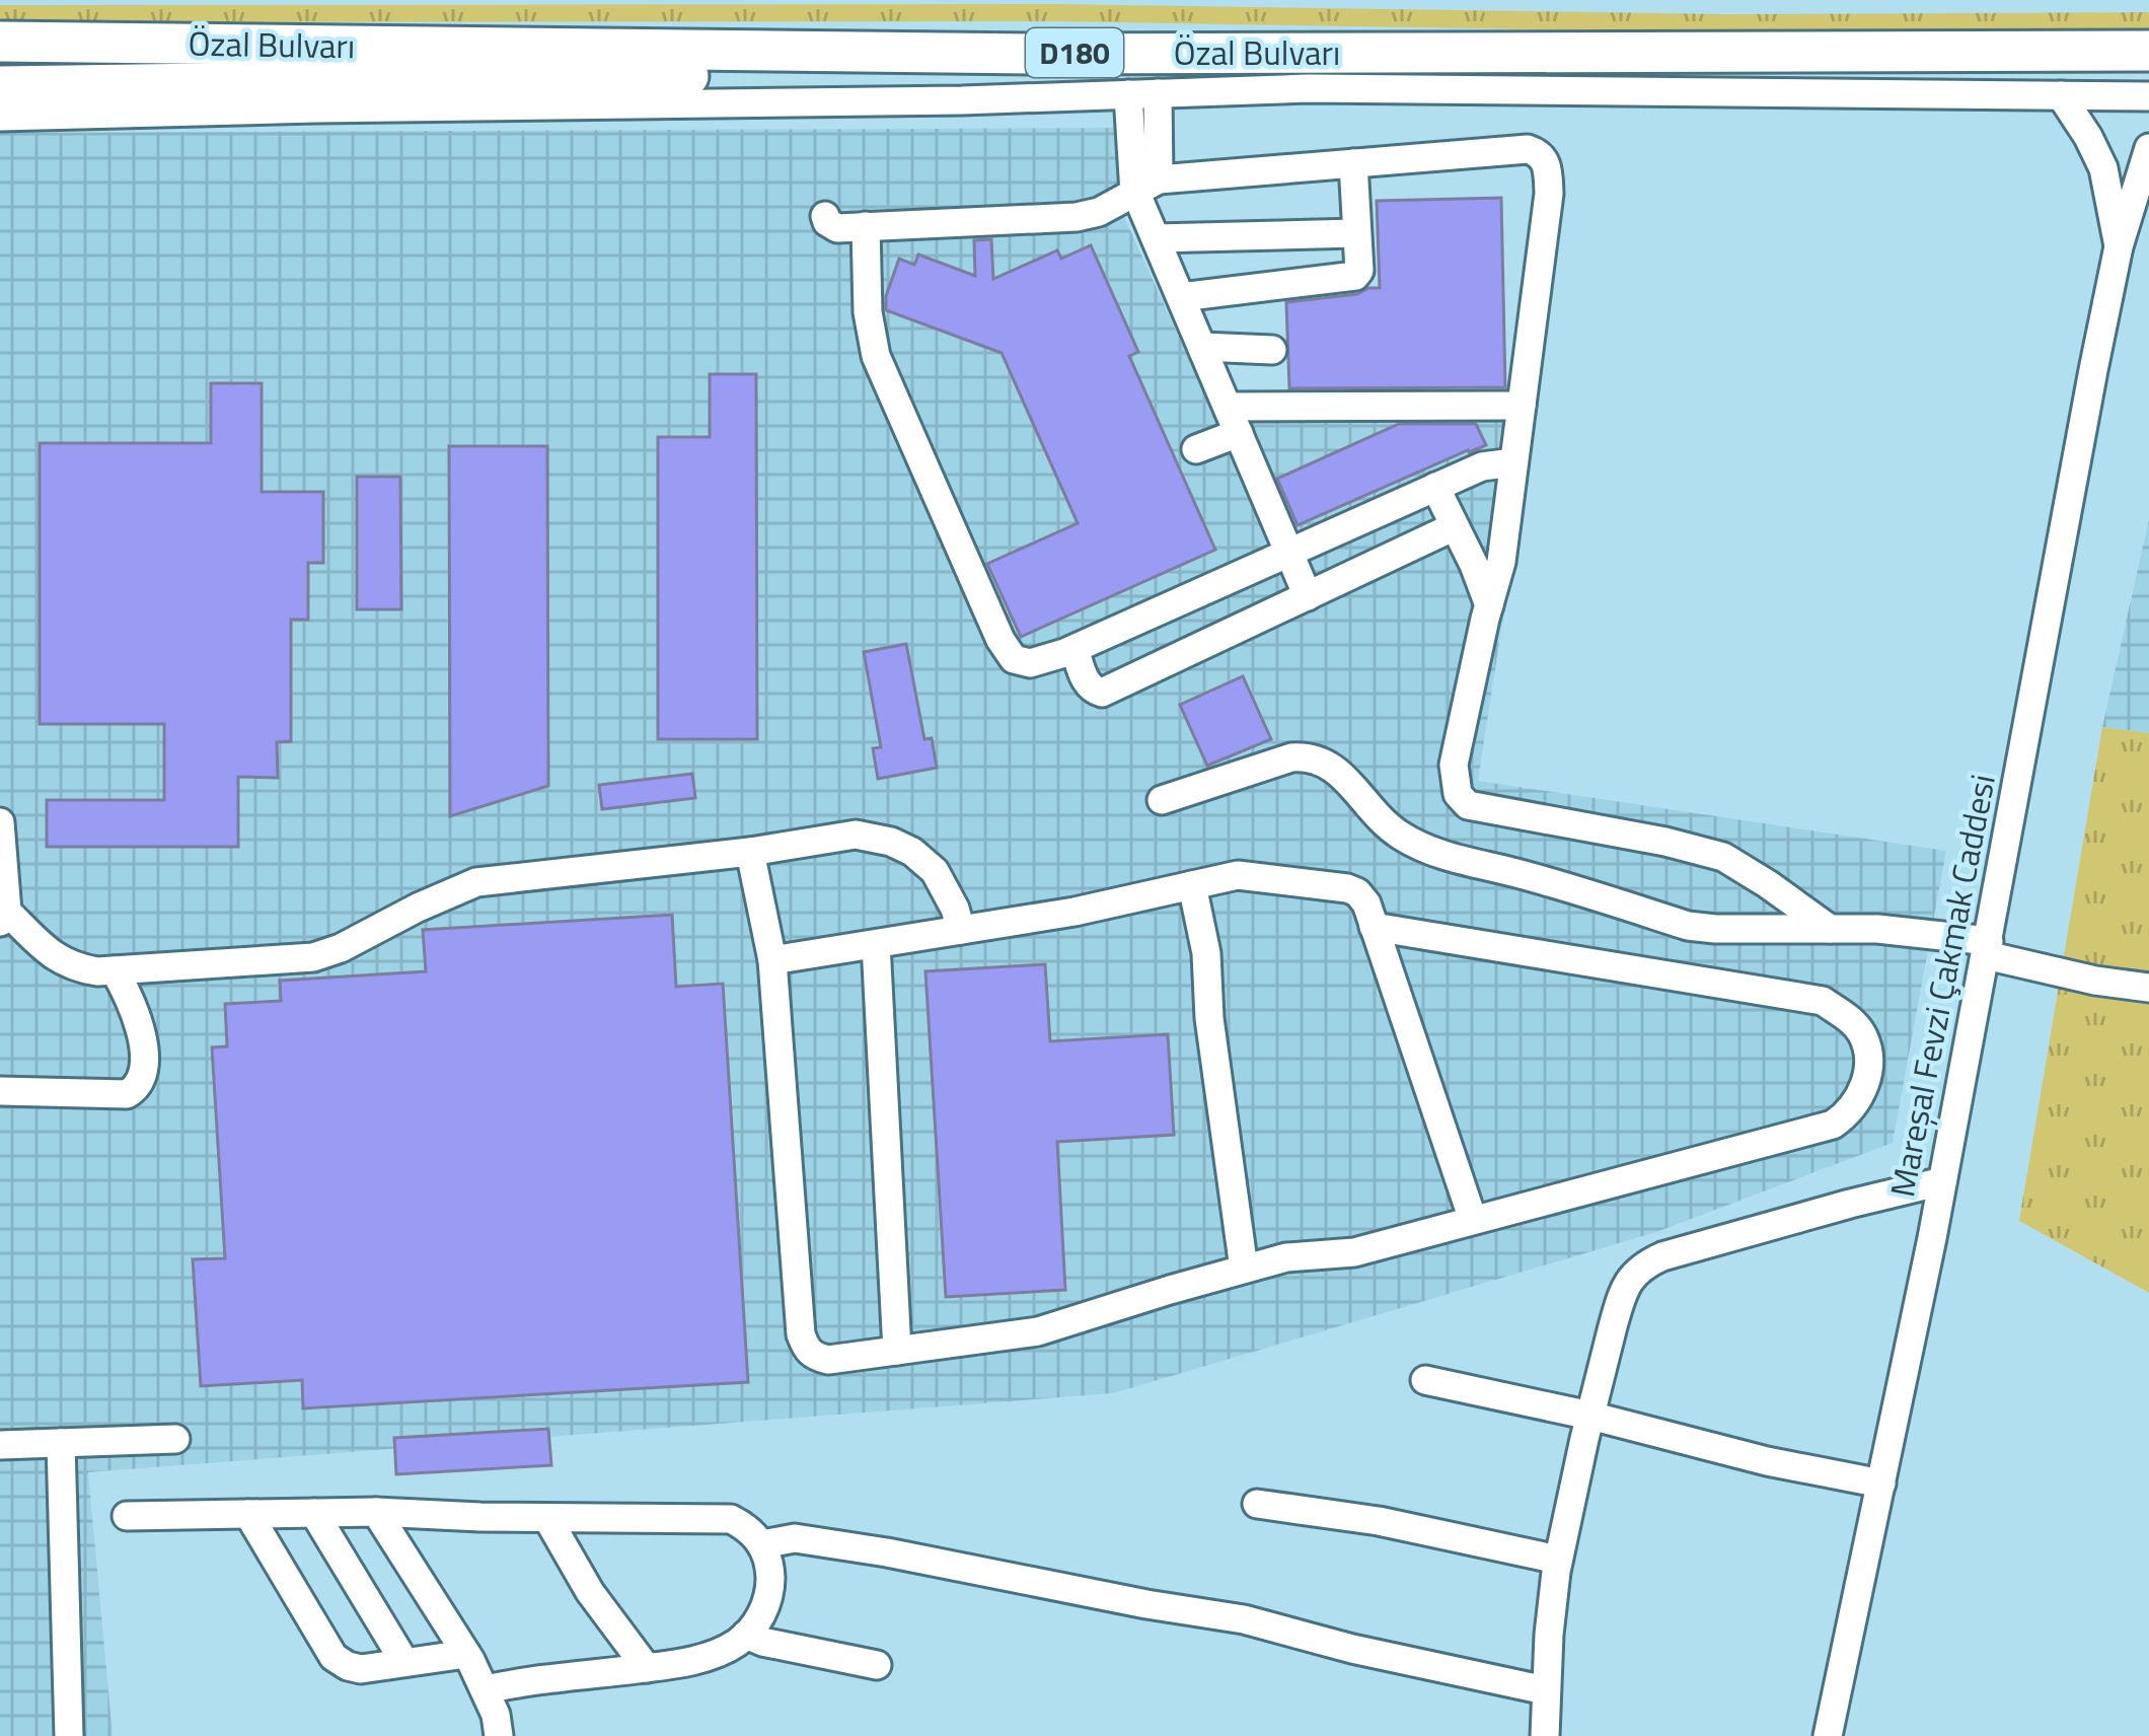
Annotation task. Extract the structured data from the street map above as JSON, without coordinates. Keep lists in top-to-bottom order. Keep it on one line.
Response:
{"streets":{"highway":["Özal Bulvarı","D180"],"street":["Mareşal Fevzi Çakmak Caddesi"]},"crossings":[["Özal Bulvarı","D180"]]}
